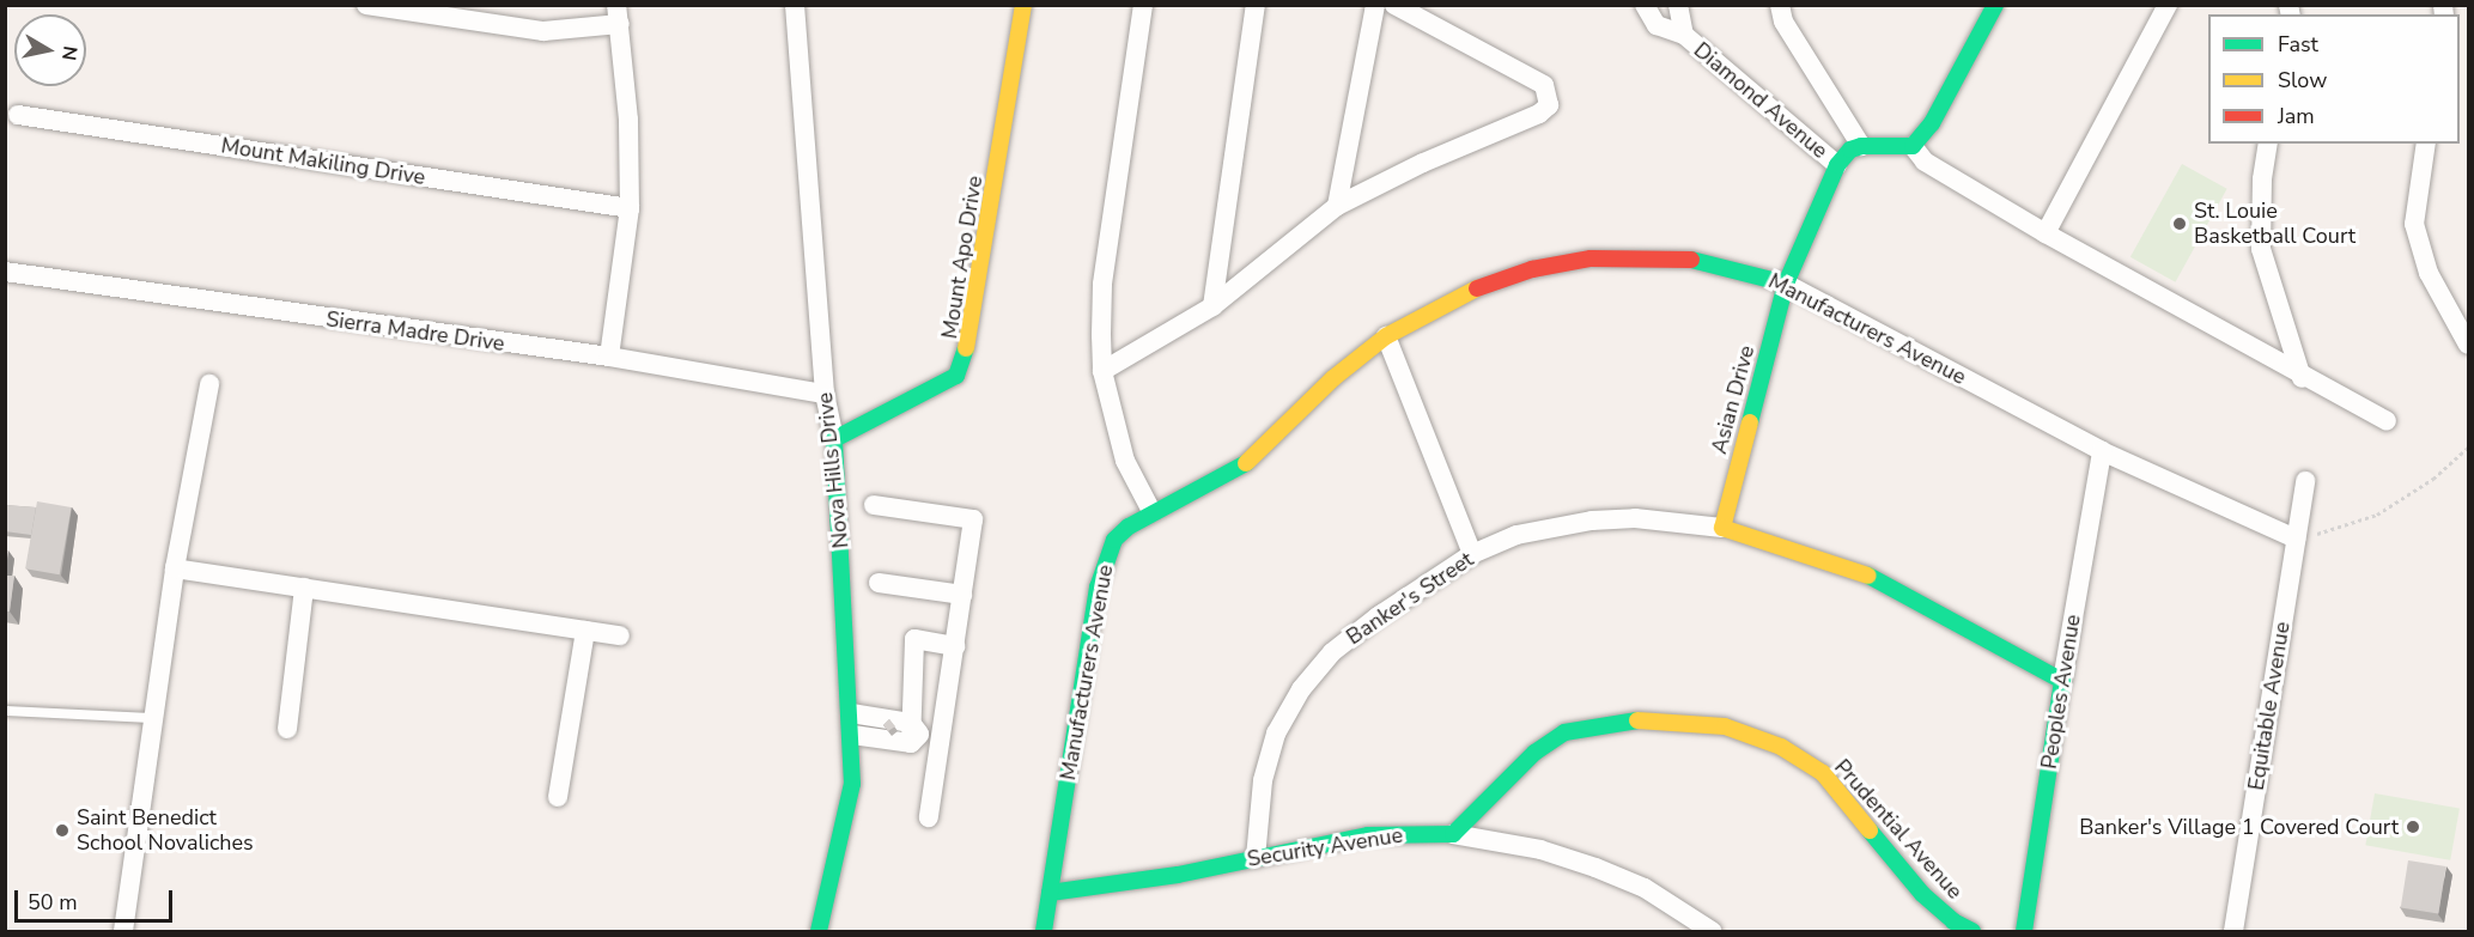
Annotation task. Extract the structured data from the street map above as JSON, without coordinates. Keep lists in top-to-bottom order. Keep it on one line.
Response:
{"streets":{"street":["Diamond Avenue","Mount Makiling Drive","Mount Apo Drive","Manufacturers Avenue","Sierra Madre Drive","Asian Drive","Nova Hills Drive","Banker's Street","Peoples Avenue","Equitable Avenue","Prudential Avenue","Security Avenue"]},"crossings":[["Diamond Avenue","Asian Drive"],["Mount Apo Drive","Nova Hills Drive"],["Manufacturers Avenue","Asian Drive"],["Manufacturers Avenue","Peoples Avenue"],["Manufacturers Avenue","Equitable Avenue"],["Manufacturers Avenue","Security Avenue"],["Sierra Madre Drive","Nova Hills Drive"],["Asian Drive","Banker's Street"],["Banker's Street","Peoples Avenue"],["Banker's Street","Security Avenue"],["Prudential Avenue","Security Avenue"]],"places":["St. Louie Basketball Court","Banker's Village 1 Covered Court","Saint Benedict School Novaliches"],"legend":["Fast","Slow","Jam"],"scale_bar":"50 m","north":"right"}
